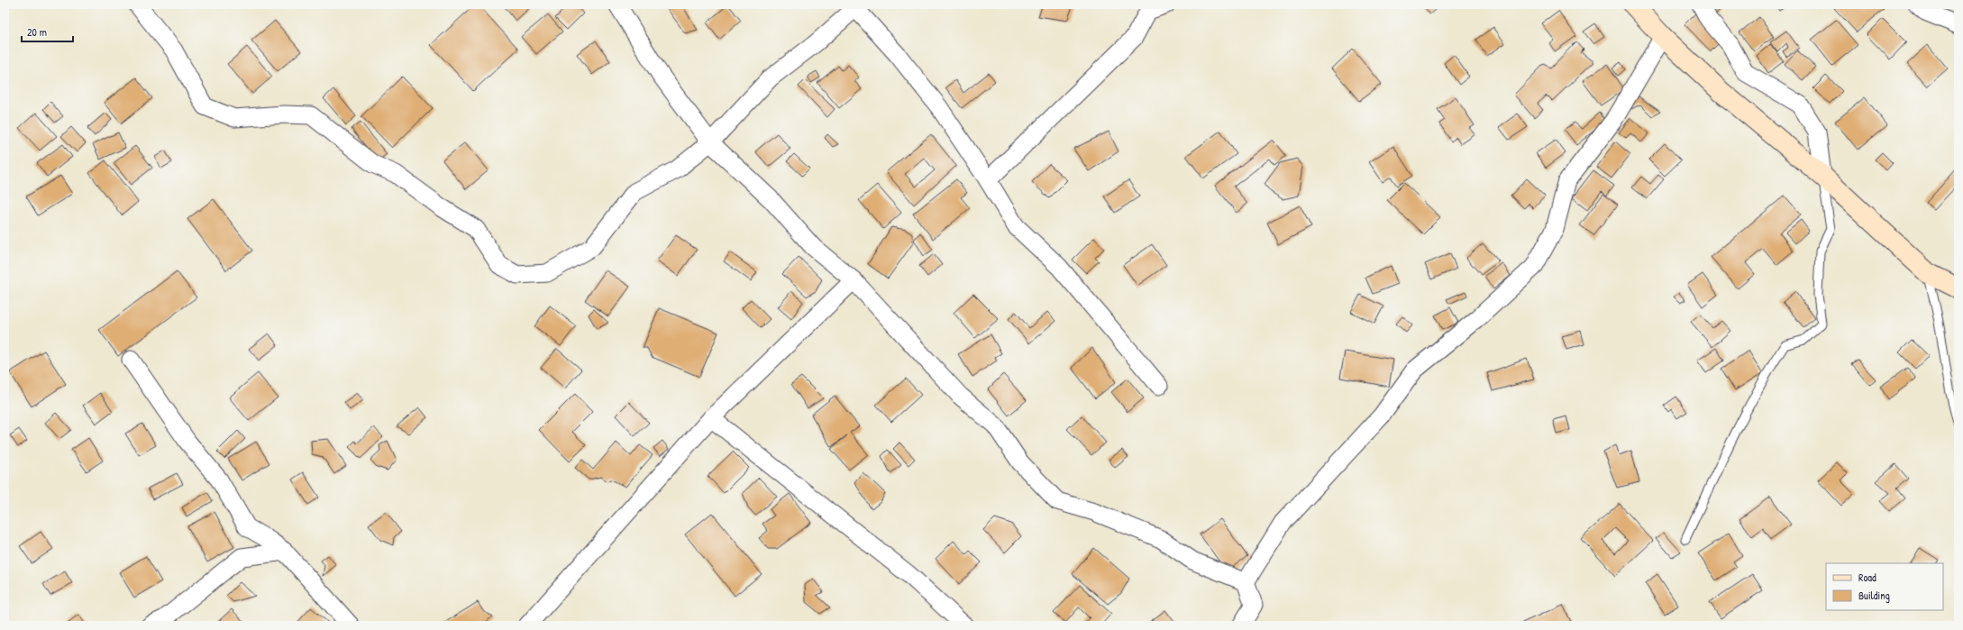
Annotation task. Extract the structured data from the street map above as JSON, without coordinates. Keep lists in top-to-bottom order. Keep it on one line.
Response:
{"legend":["Road","Building"],"scale_bar":"20 m"}
